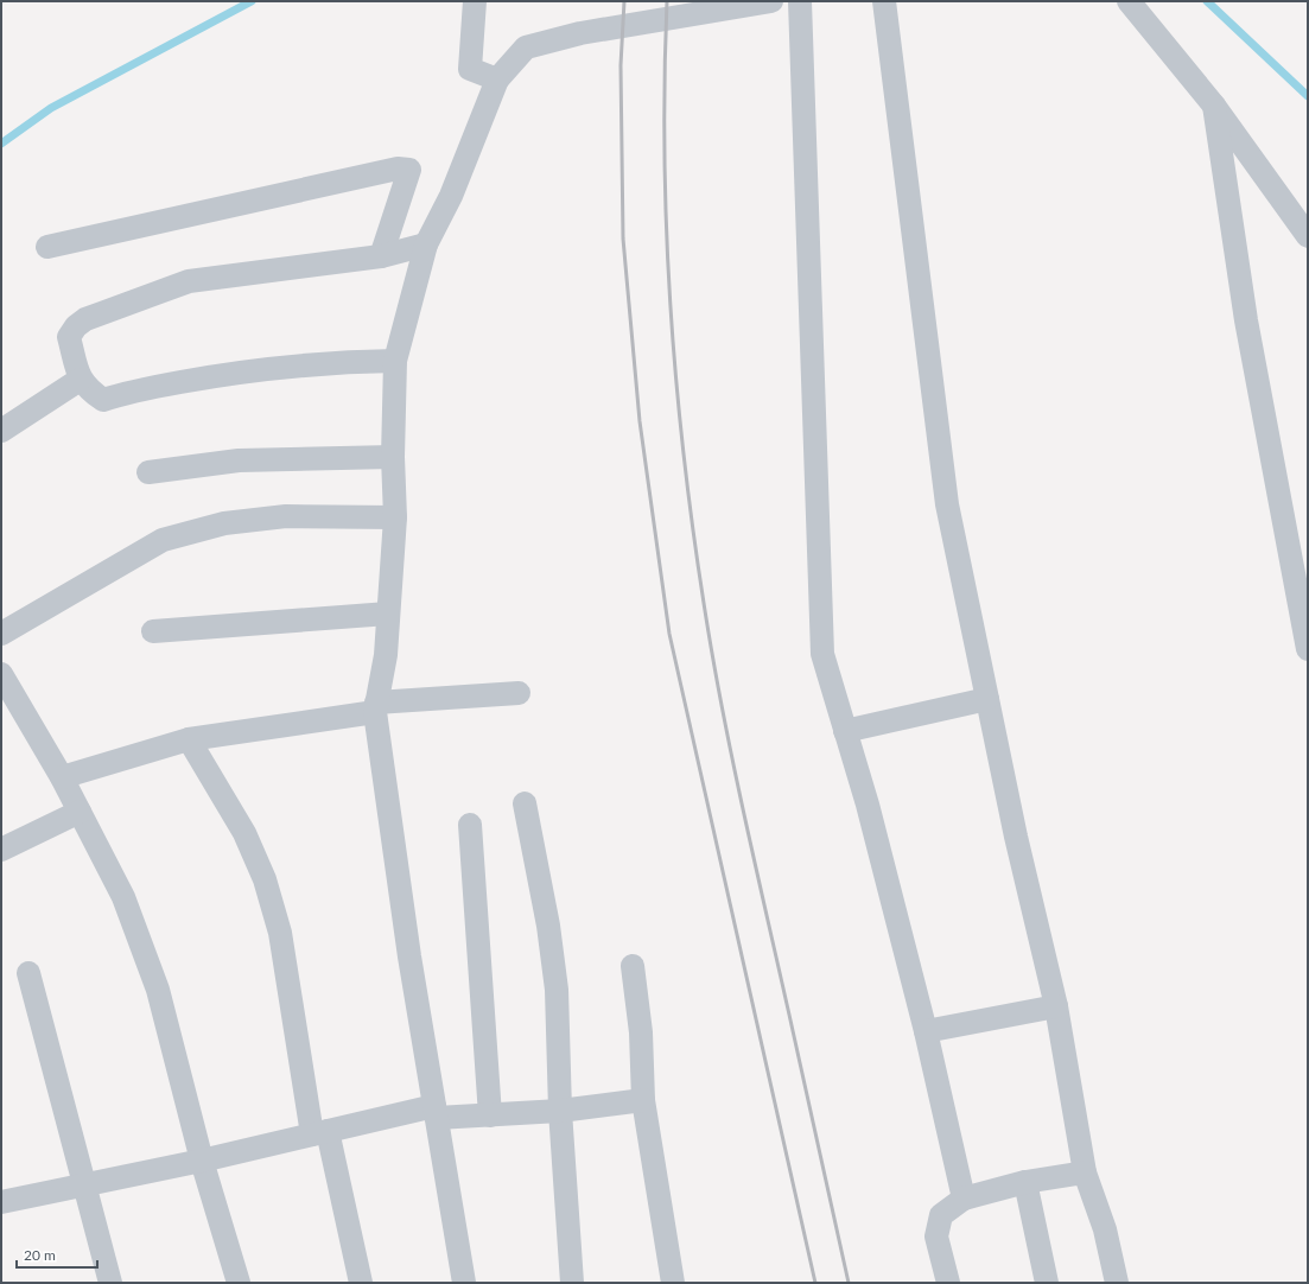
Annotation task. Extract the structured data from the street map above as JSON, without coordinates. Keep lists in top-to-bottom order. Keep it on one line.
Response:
{"scale_bar":"20 m"}
